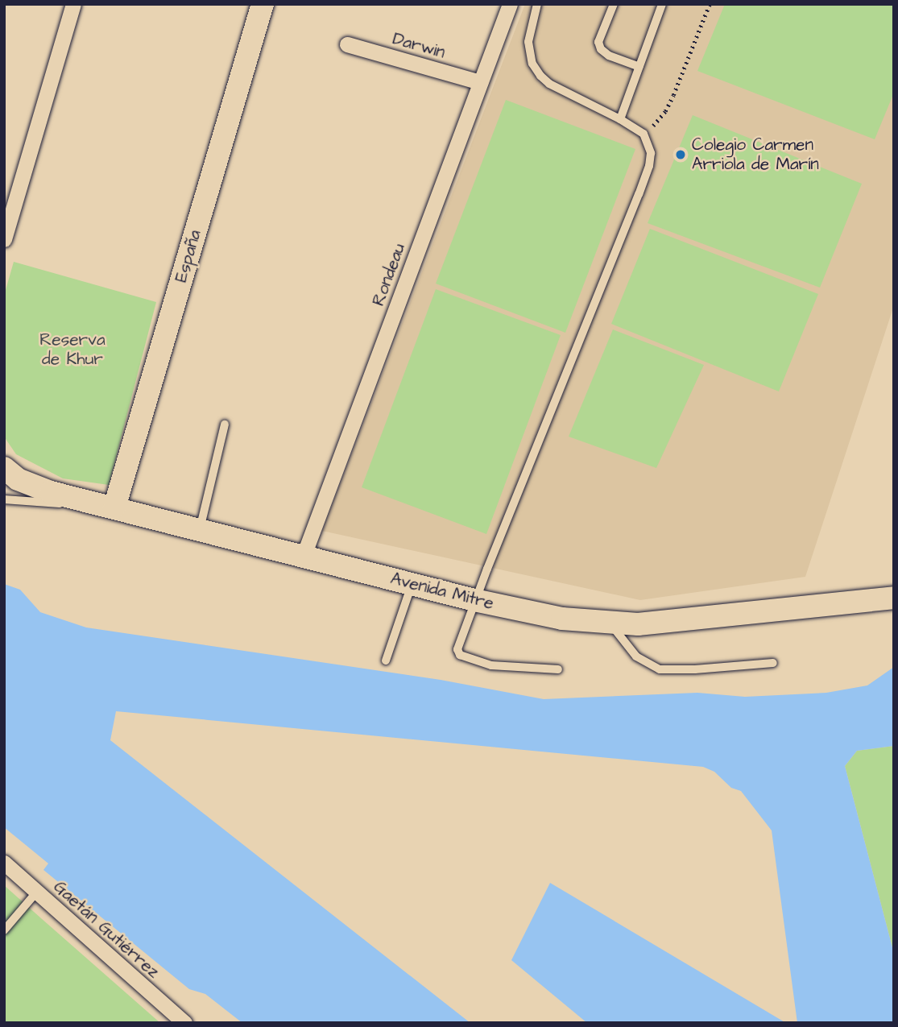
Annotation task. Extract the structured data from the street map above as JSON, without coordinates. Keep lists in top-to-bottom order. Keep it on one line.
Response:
{"streets":{"street":["Darwin","España","Rondeau","Avenida Mitre","Gaetán Gutiérrez"]},"crossings":[["Darwin","Rondeau"],["España","Avenida Mitre"],["Rondeau","Avenida Mitre"]],"parks":["Reserva de Khur"],"places":["Colegio Carmen Arriola de Marín"]}
